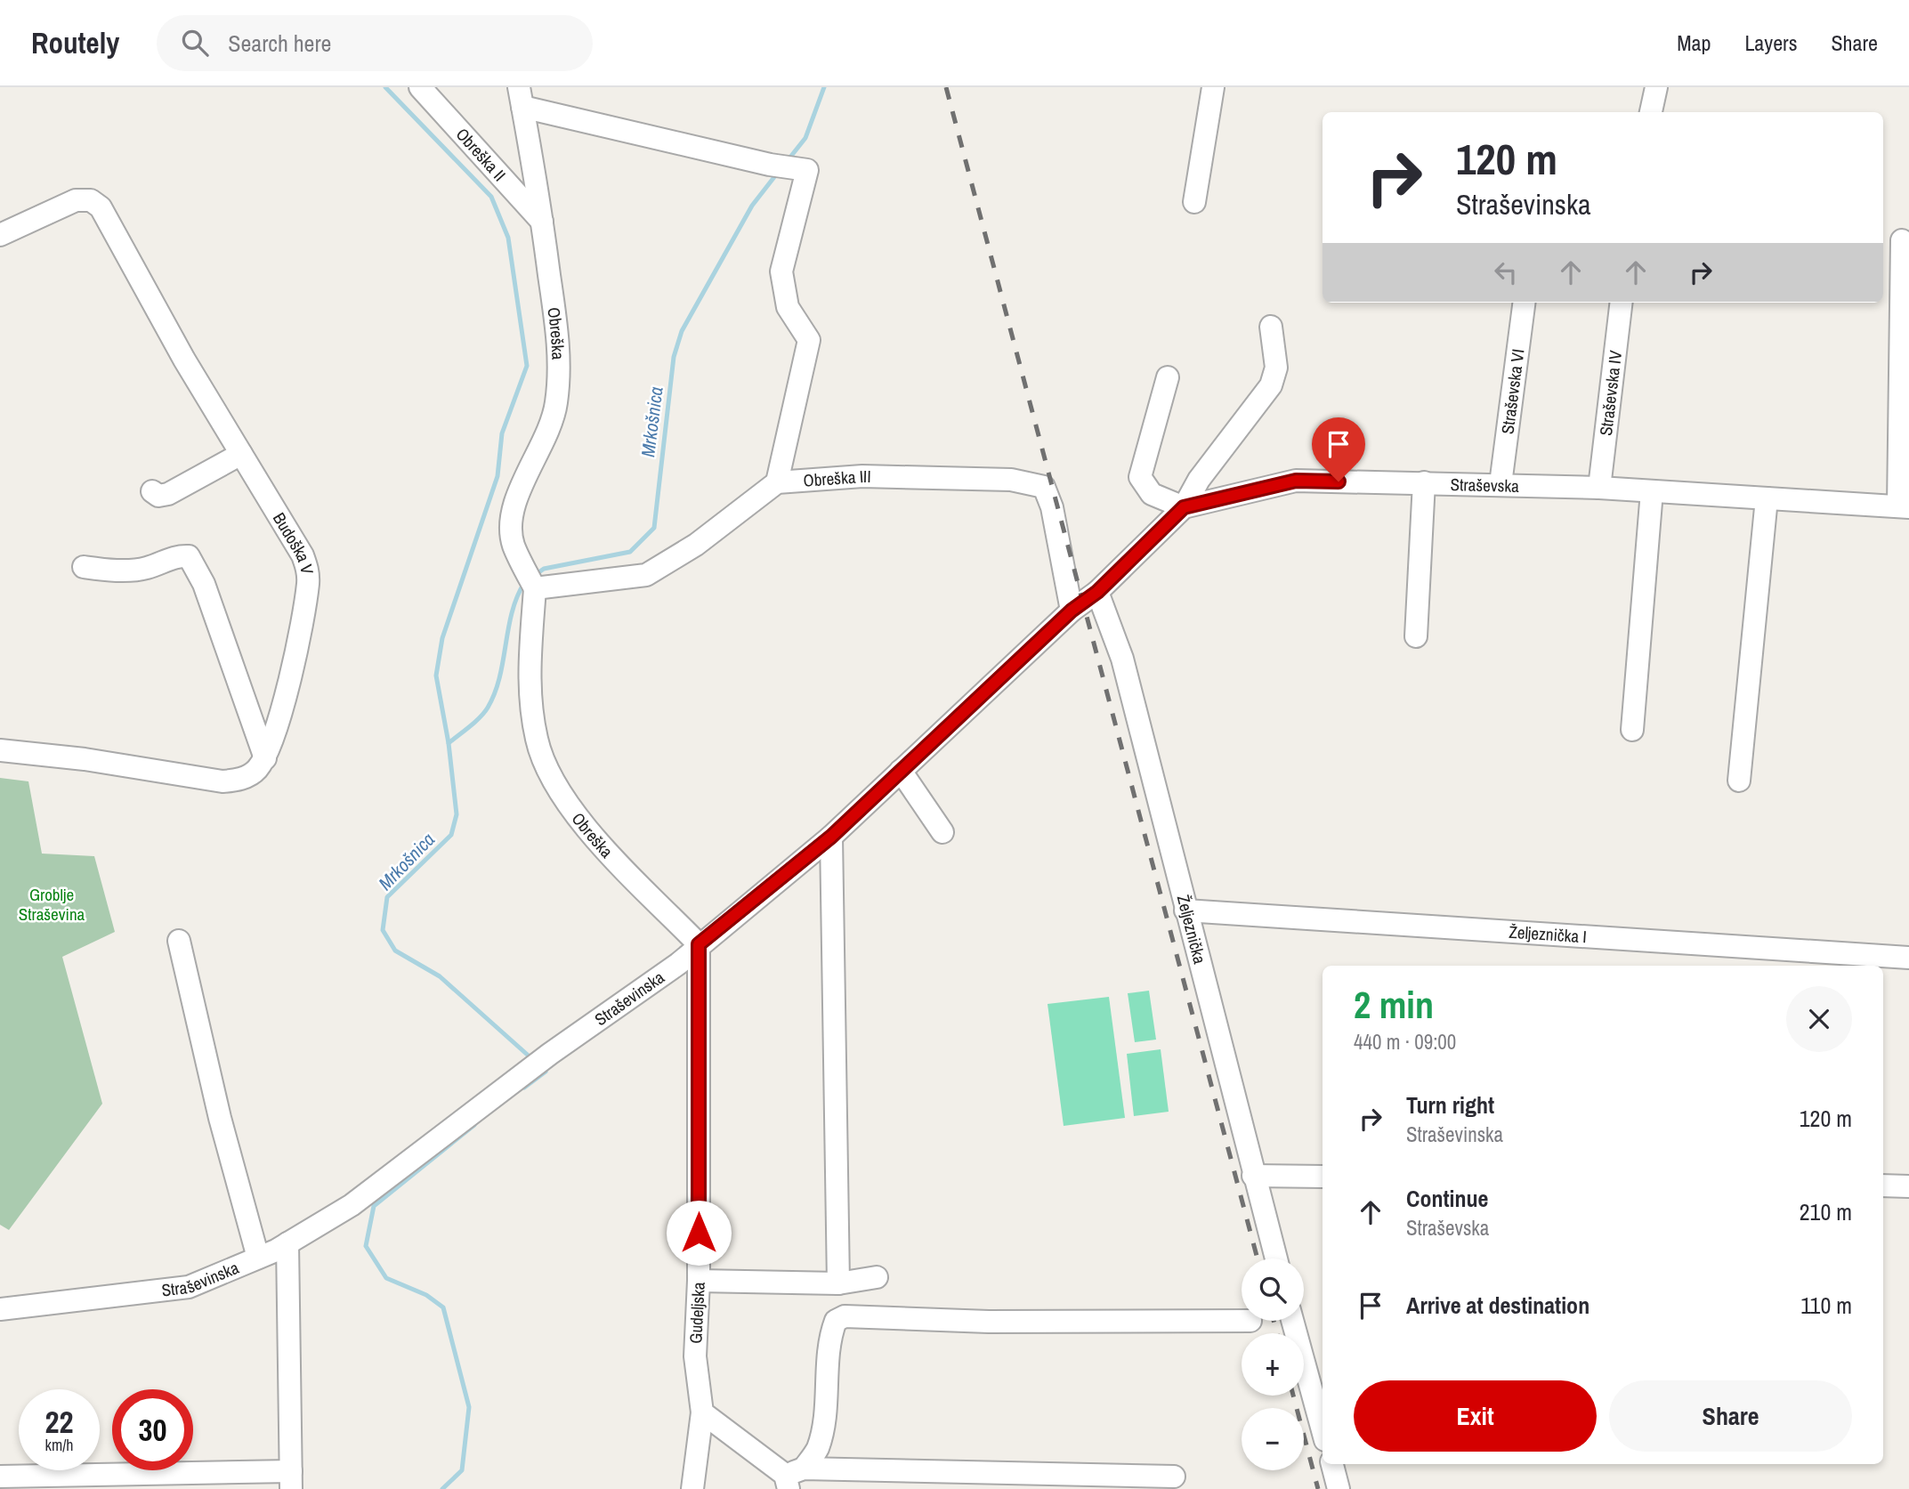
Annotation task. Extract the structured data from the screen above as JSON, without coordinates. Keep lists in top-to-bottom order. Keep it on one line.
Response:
{"streets":{"street":["Obreška II","Obreška","Straševska VI","Straševska IV","Obreška III","Straševska","Budoška V","Željeznička","Željeznička I","Straševinska","Gudeljska"]},"crossings":[["Obreška II","Obreška"],["Obreška","Straševinska"],["Obreška","Gudeljska"],["Straševska VI","Straševska"],["Straševska IV","Straševska"],["Obreška III","Straševinska"],["Željeznička","Željeznička I"],["Željeznička","Straševinska"],["Straševinska","Gudeljska"]],"water":["Mrkošnica"],"parks":["Groblje Straševina"],"page":{"header":"Routely","search":"Search here","nav":["Map","Layers","Share"],"turn":["120 m","Straševinska"],"heading":["2 min","440 m · 09:00"],"list":[{"name":"Turn right","note":"Straševinska","value":"120 m"},{"name":"Continue","note":"Straševska","value":"210 m"},{"name":"Arrive at destination","value":"110 m"}],"map_buttons":["+","−"],"buttons":["Exit","Share"],"speed":"22 km/h","limit":"30"}}
